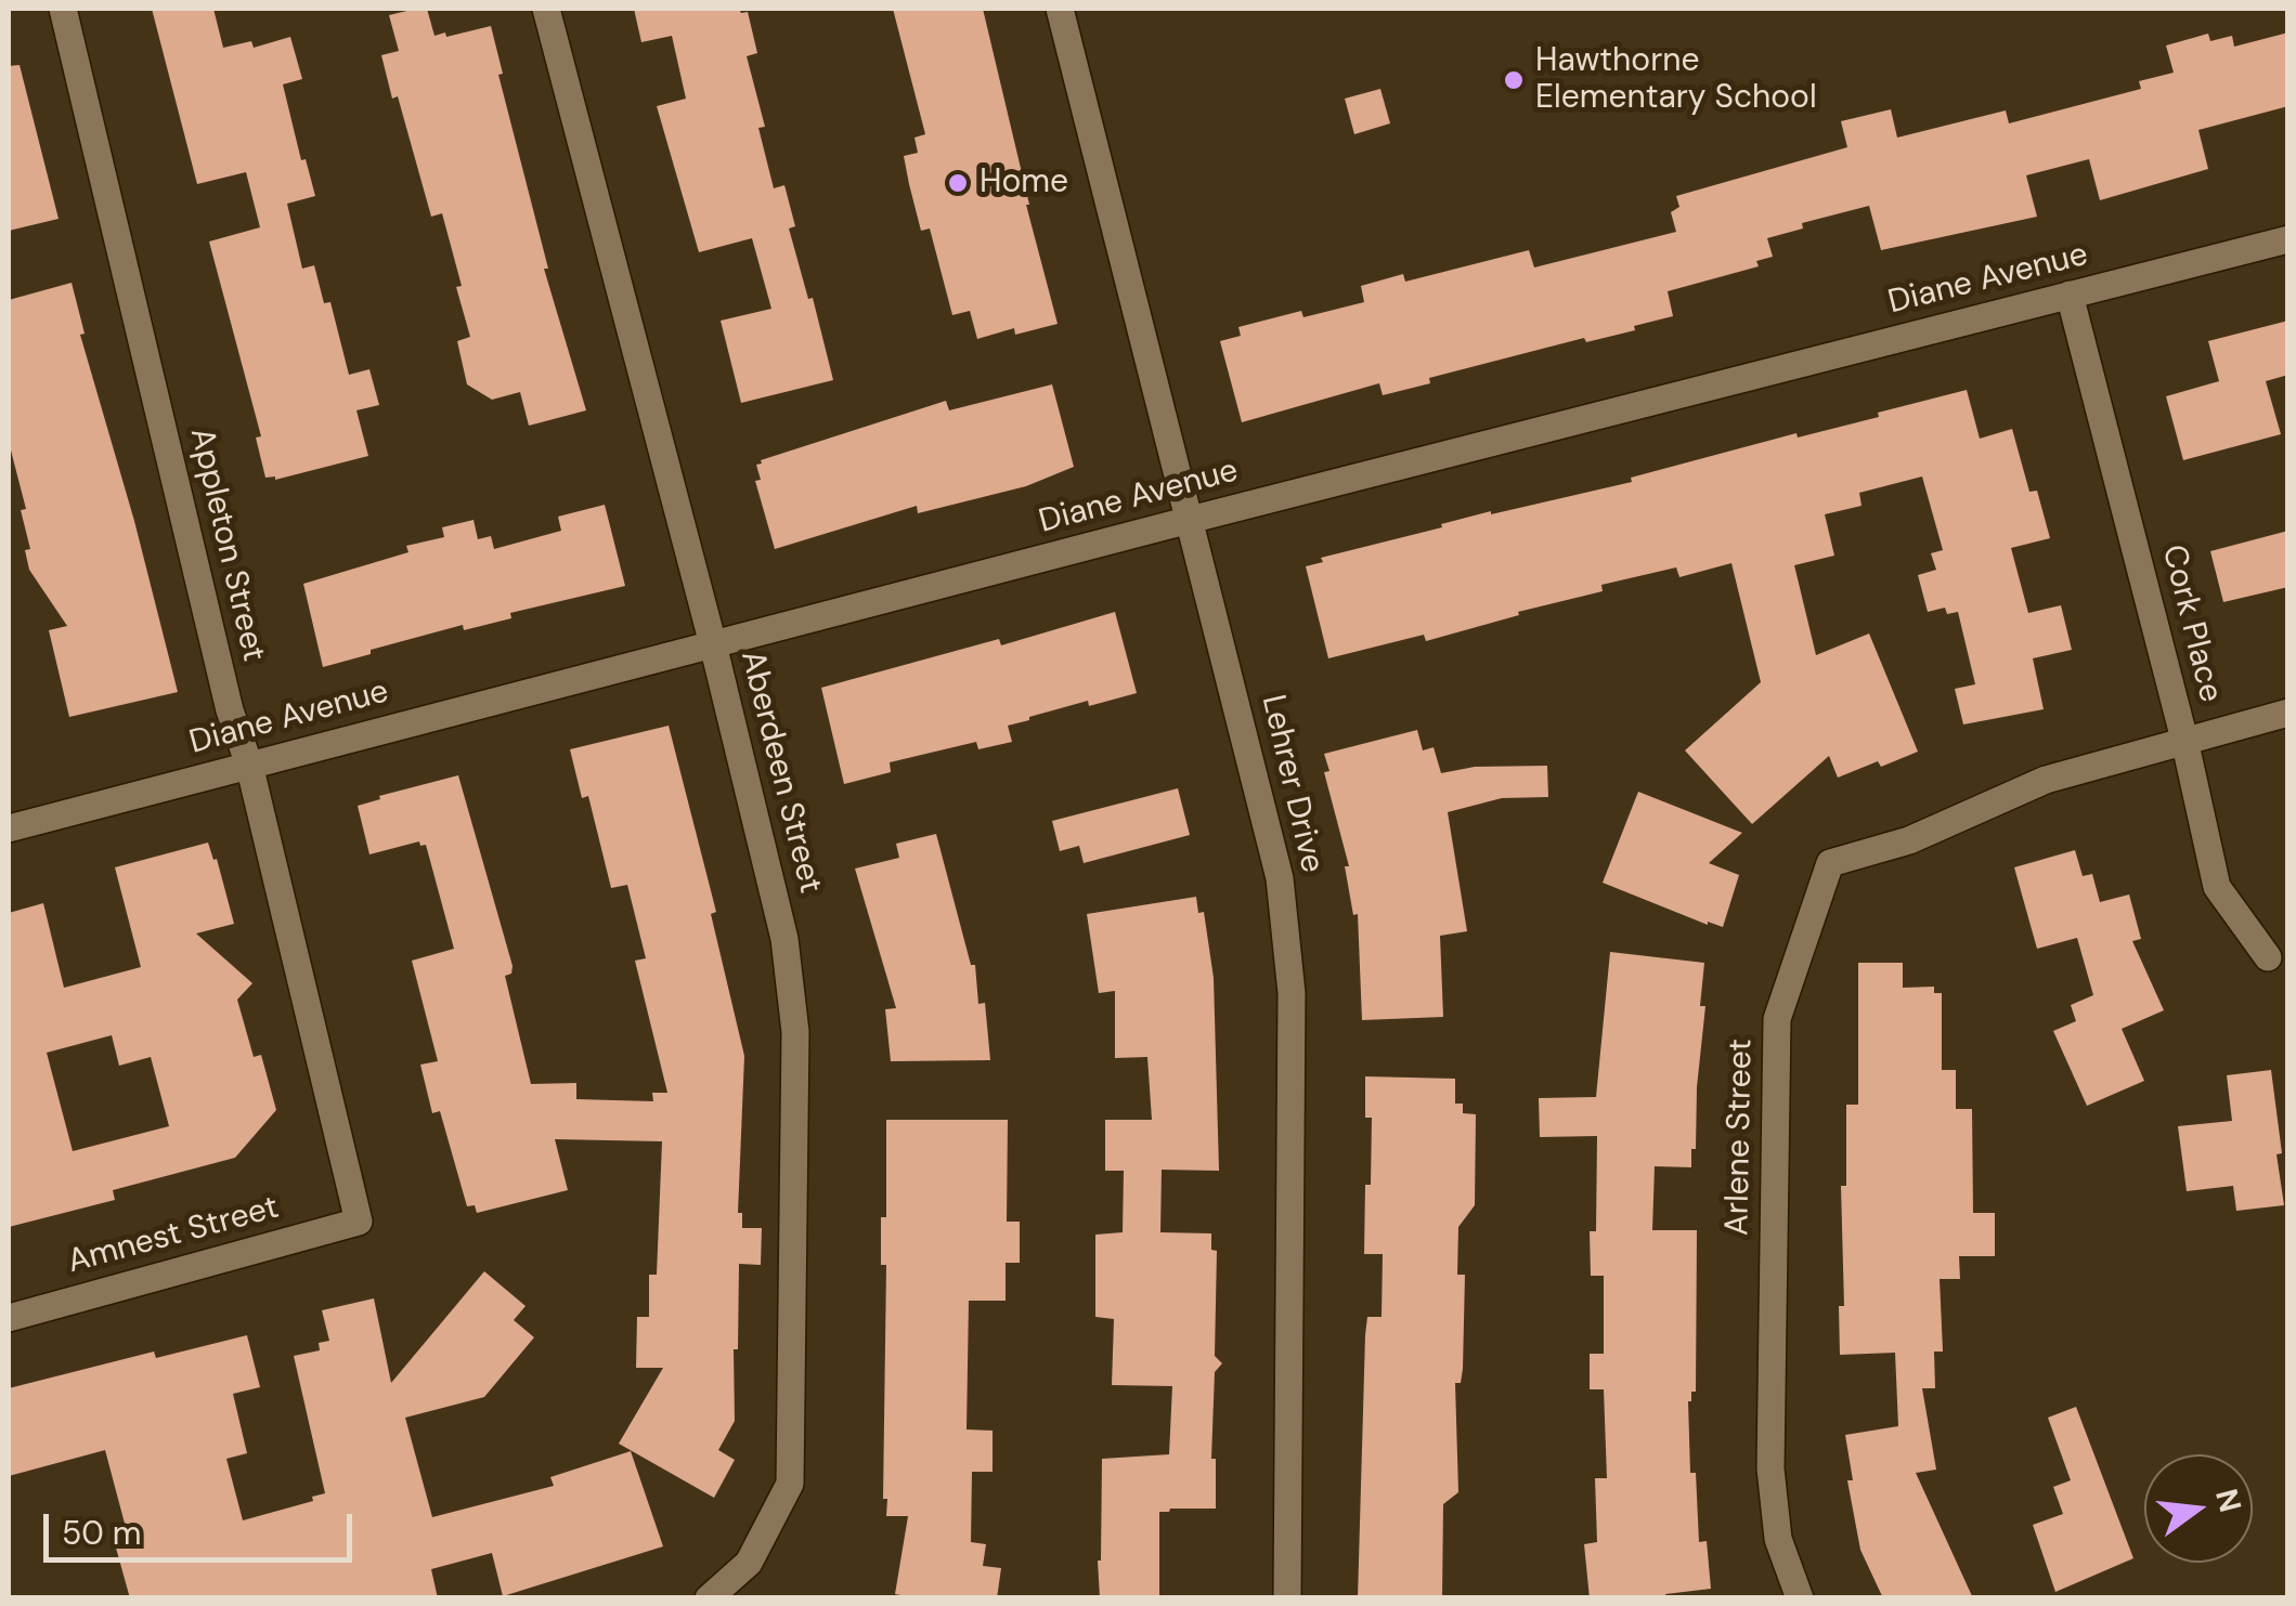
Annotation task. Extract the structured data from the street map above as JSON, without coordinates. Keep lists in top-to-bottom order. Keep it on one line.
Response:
{"streets":{"street":["Diane Avenue","Appleton Street","Cork Place","Aberdeen Street","Lehrer Drive","Arlene Street","Amnest Street"]},"crossings":[["Diane Avenue","Appleton Street"],["Diane Avenue","Cork Place"],["Diane Avenue","Aberdeen Street"],["Diane Avenue","Lehrer Drive"],["Appleton Street","Amnest Street"],["Cork Place","Arlene Street"]],"places":["Hawthorne Elementary School","Home"],"scale_bar":"50 m","north":"right"}
